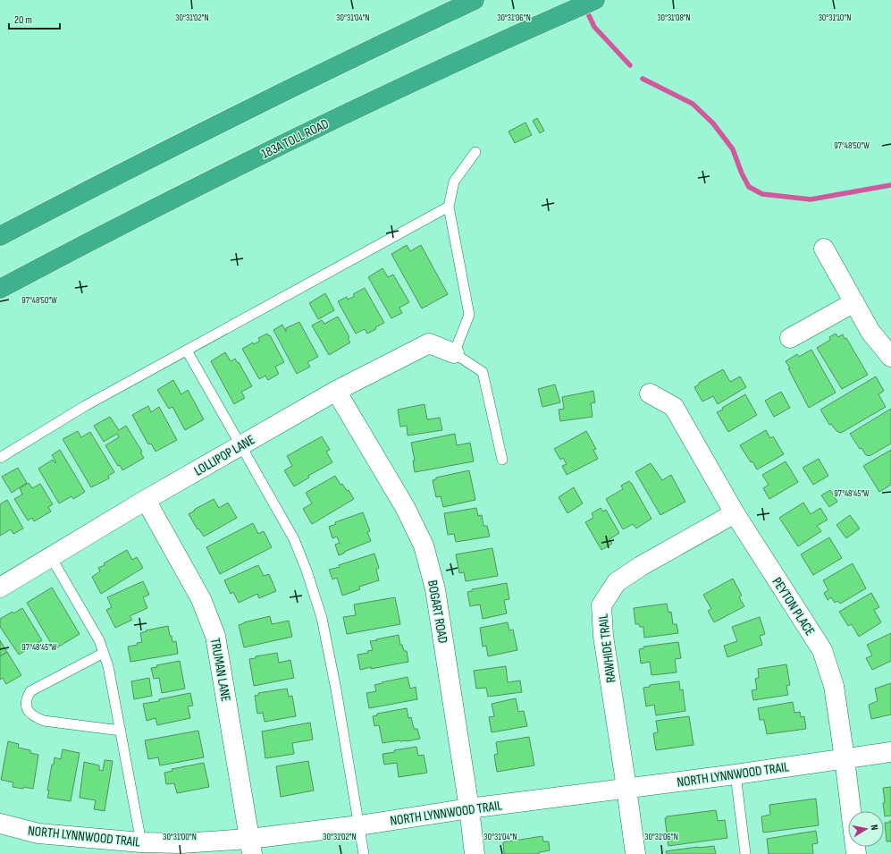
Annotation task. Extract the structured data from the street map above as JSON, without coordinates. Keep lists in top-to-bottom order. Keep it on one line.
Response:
{"streets":{"highway":["183A TOLL ROAD"],"street":["LOLLIPOP LANE","PEYTON PLACE","BOGART ROAD","RAWHIDE TRAIL","TRUMAN LANE","NORTH LYNNWOOD TRAIL"]},"crossings":[["LOLLIPOP LANE","BOGART ROAD"],["LOLLIPOP LANE","TRUMAN LANE"],["PEYTON PLACE","RAWHIDE TRAIL"],["PEYTON PLACE","NORTH LYNNWOOD TRAIL"],["BOGART ROAD","NORTH LYNNWOOD TRAIL"],["RAWHIDE TRAIL","NORTH LYNNWOOD TRAIL"],["TRUMAN LANE","NORTH LYNNWOOD TRAIL"]],"scale_bar":"20 m","north":"right","coordinates":["30°31'02\"N","30°31'04\"N","30°31'06\"N","30°31'08\"N","30°31'10\"N","97°48'50\"W","97°48'45\"W","30°31'00\"N"]}
